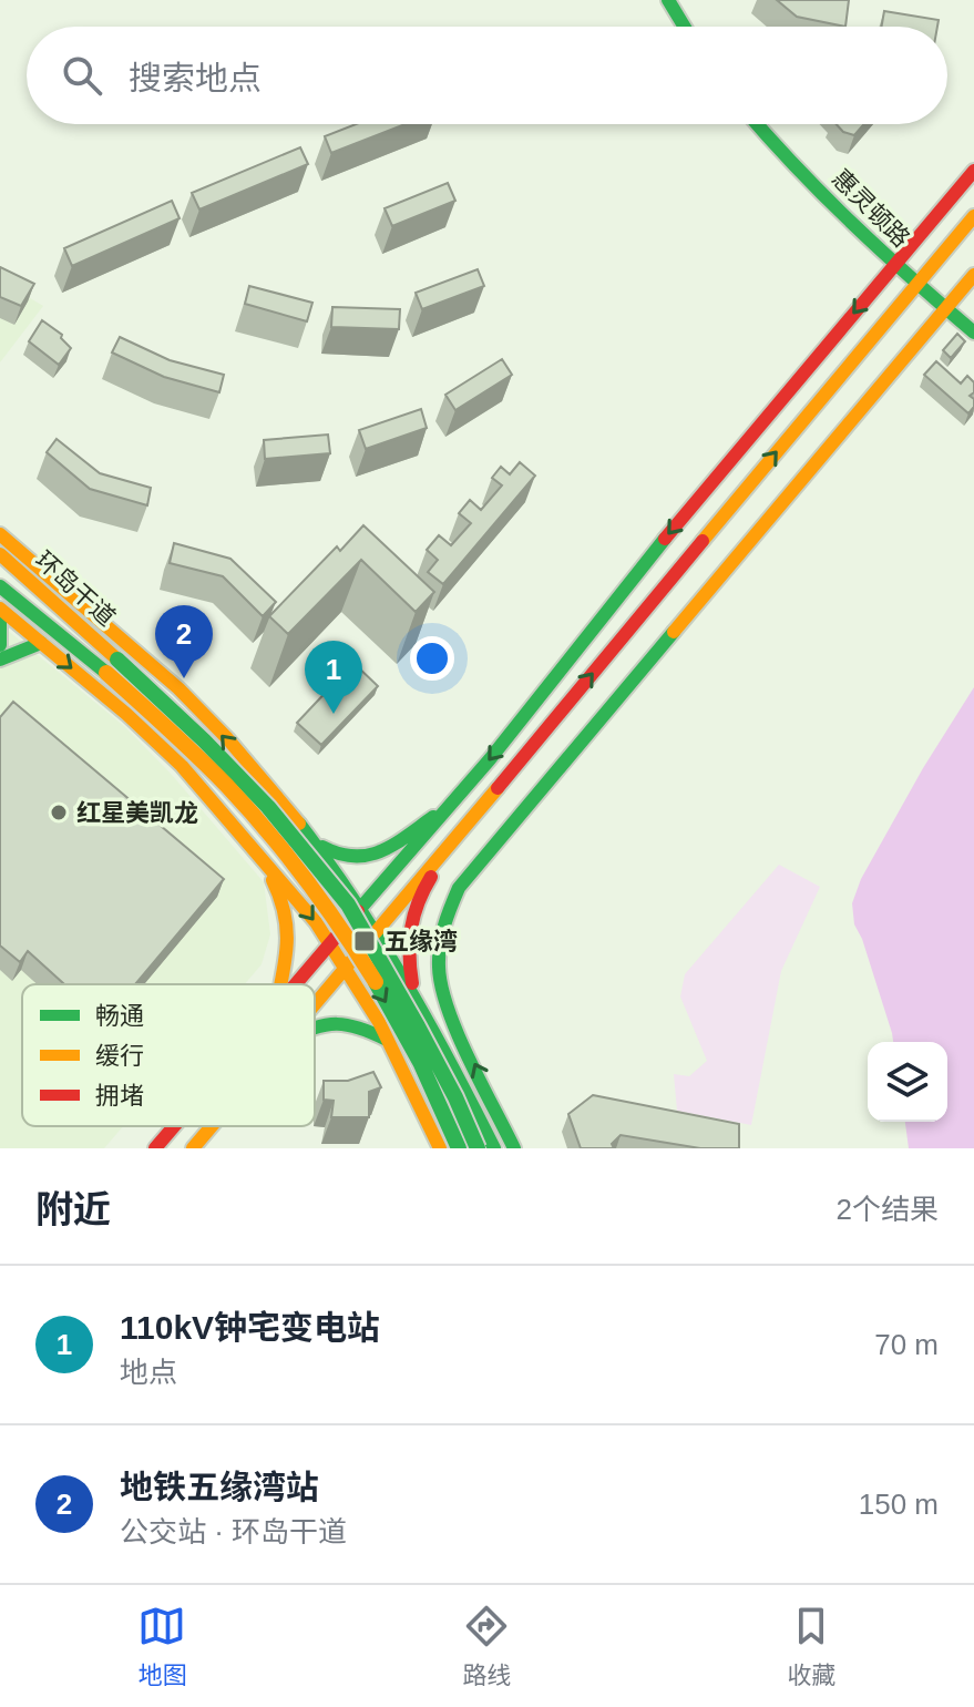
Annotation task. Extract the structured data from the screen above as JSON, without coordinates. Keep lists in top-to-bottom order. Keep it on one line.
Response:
{"streets":{"main road":["惠灵顿路","环岛干道"]},"places":{"other":["红星美凯龙"],"transit":["五缘湾"]},"legend":["畅通","缓行","拥堵"],"page":{"search":"搜索地点","pins":["2","1"],"heading":["附近","2个结果"],"list":[{"mark":"1","name":"110kV钟宅变电站","note":"地点","value":"70 m"},{"mark":"2","name":"地铁五缘湾站","note":"公交站 · 环岛干道","value":"150 m"}],"nav":["地图","路线","收藏"]}}
